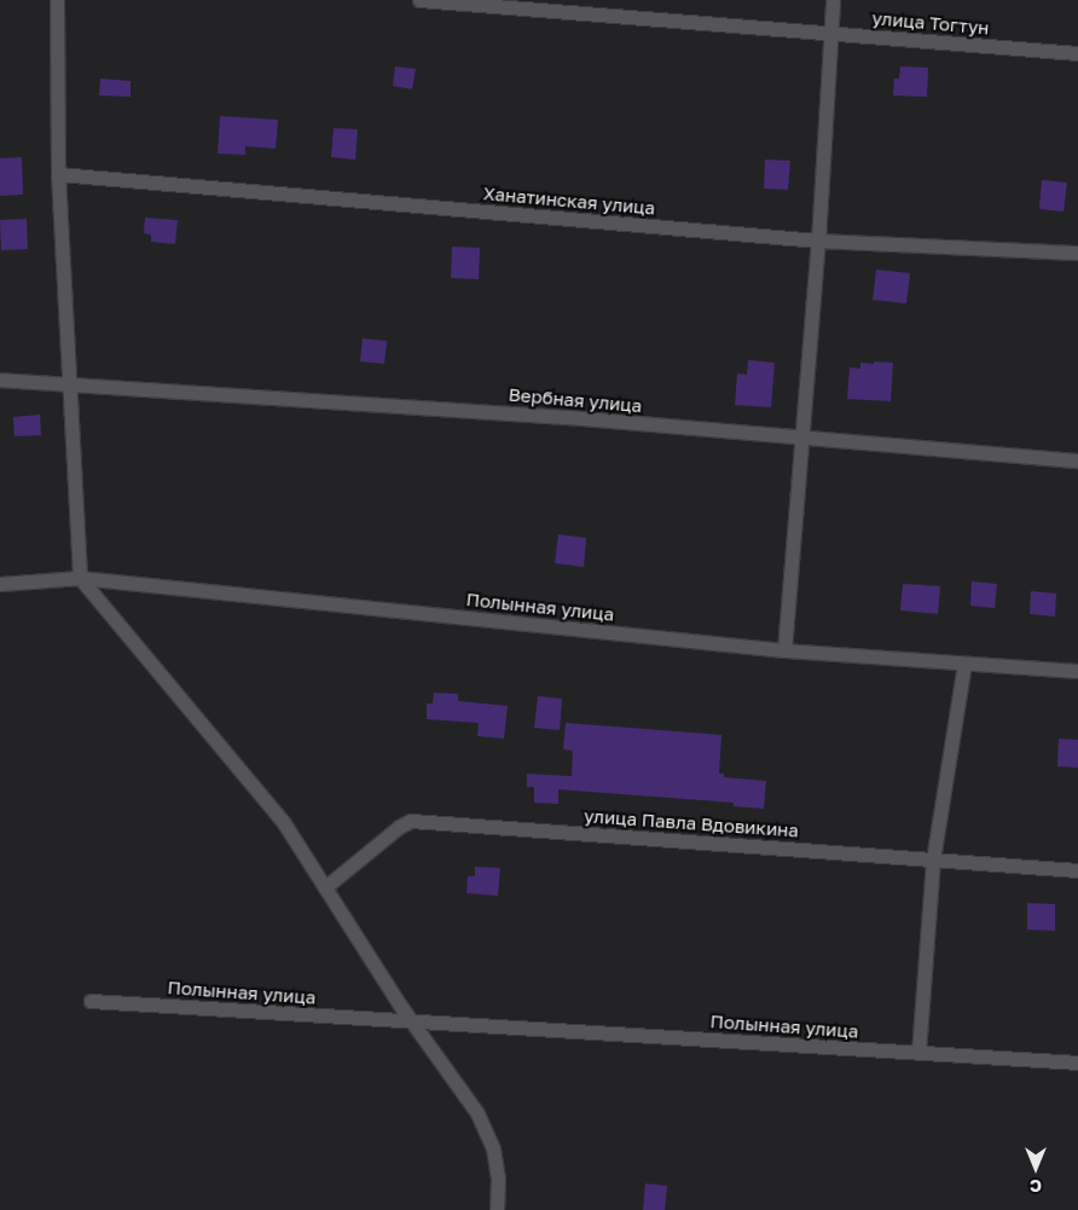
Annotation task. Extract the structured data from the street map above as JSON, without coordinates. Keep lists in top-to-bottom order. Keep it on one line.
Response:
{"streets":{"street":["улица Тогтун","Ханатинская улица","Вербная улица","Полынная улица","улица Павла Вдовикина"]},"north":"bottom"}
